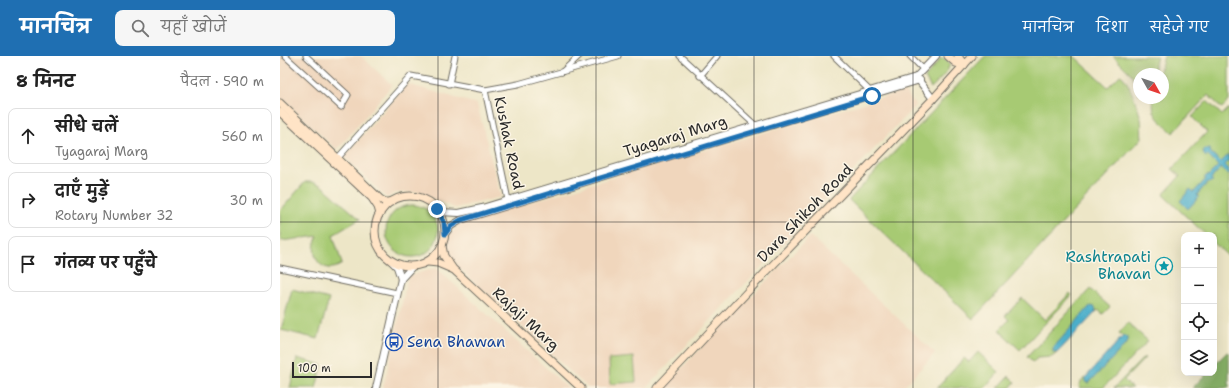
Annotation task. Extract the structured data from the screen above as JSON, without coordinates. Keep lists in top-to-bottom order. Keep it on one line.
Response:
{"streets":{"main road":["Dara Shikoh Road","Rajaji Marg"],"street":["Tyagaraj Marg","Kushak Road"]},"crossings":[["Tyagaraj Marg","Kushak Road"],["Tyagaraj Marg","Rajaji Marg"]],"places":{"place":["Rashtrapati Bhavan"],"bus stop":["Sena Bhawan"]},"scale_bar":"100 m","north":"bottom right","page":{"header":"मानचित्र","search":"यहाँ खोजें","nav":["मानचित्र","दिशा","सहेजे गए"],"heading":["8 मिनट","पैदल · 590 m"],"list":[["सीधे चलें","Tyagaraj Marg","560 m"],["दाएँ मुड़ें","Rotary Number 32","30 m"],"गंतव्य पर पहुँचे"],"map_buttons":["+","−"],"scale":"100 m"}}
